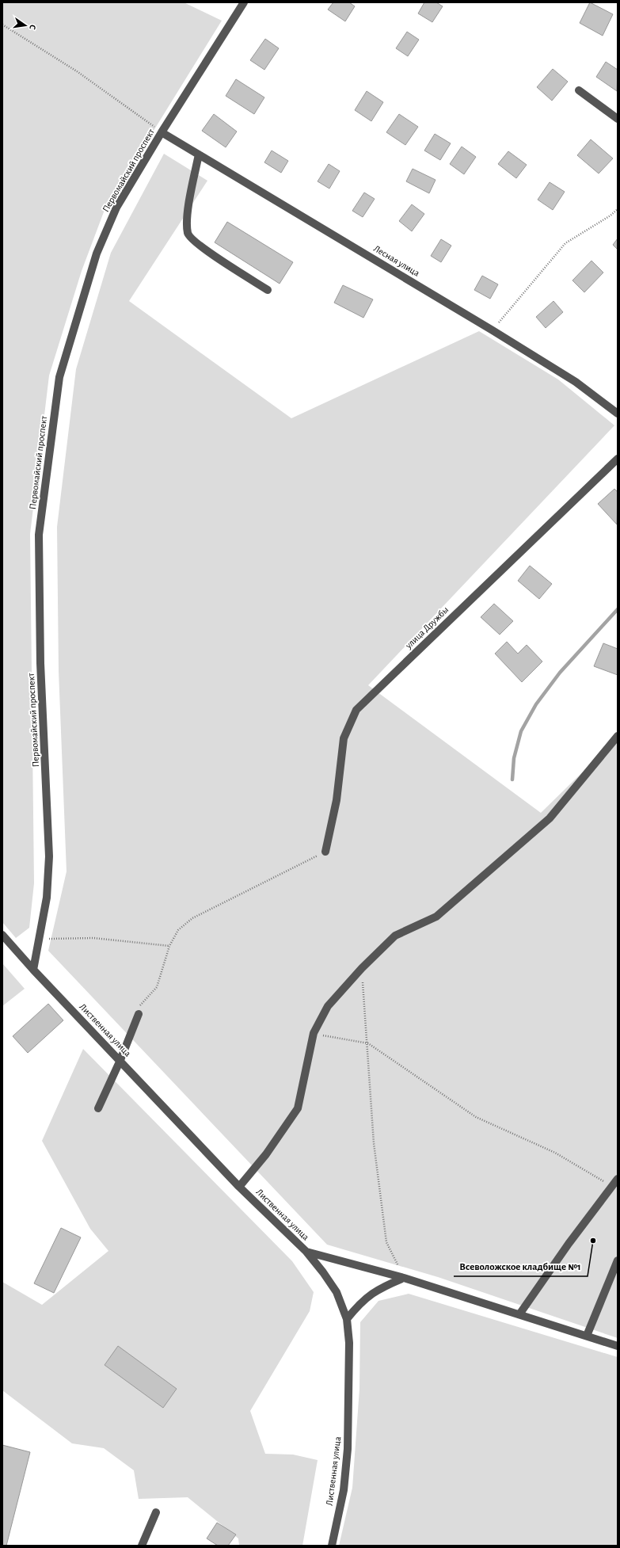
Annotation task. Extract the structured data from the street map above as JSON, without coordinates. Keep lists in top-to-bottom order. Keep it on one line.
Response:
{"streets":{"street":["Первомайский проспект","Лесная улица","улица Дружбы","Лиственная улица"]},"crossings":[["Первомайский проспект","Лесная улица"],["Первомайский проспект","Лиственная улица"]],"places":["Всеволожское кладбище №1"],"north":"right"}
